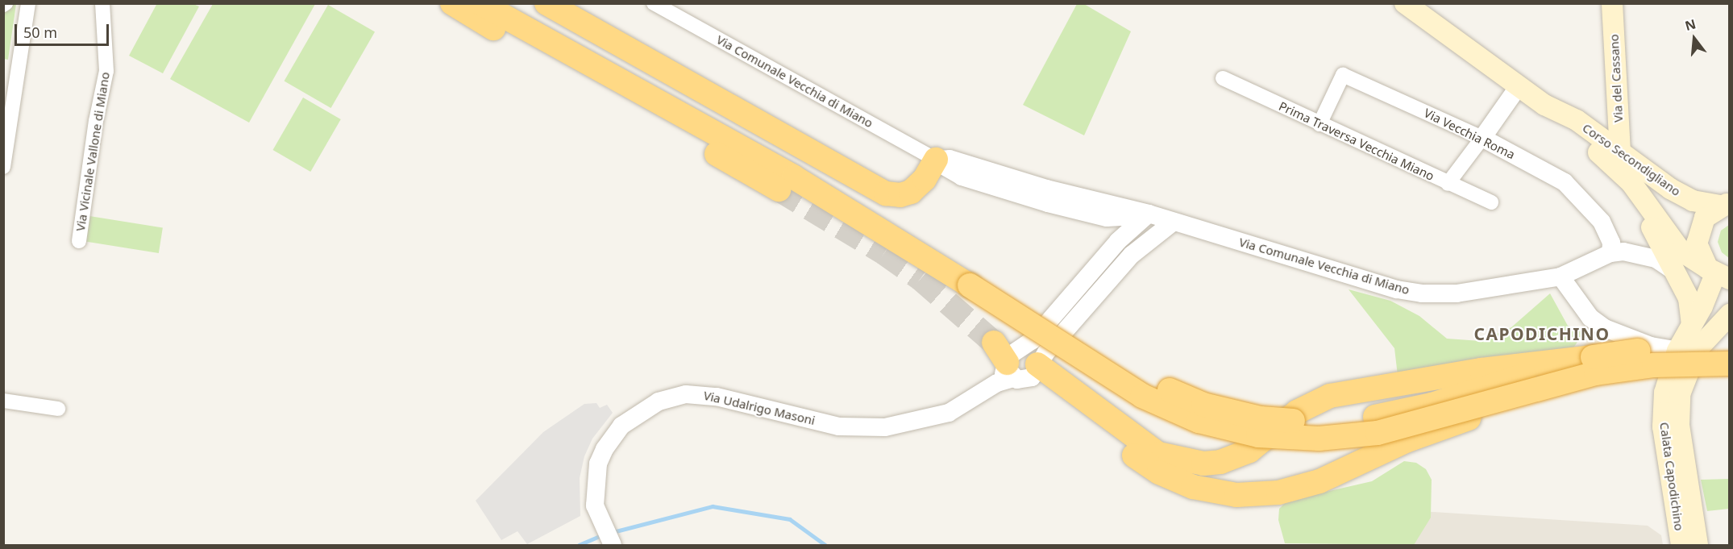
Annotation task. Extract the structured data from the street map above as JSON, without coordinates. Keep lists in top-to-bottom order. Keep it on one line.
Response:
{"streets":{"main road":["Via del Cassano","Corso Secondigliano","Calata Capodichino"],"street":["Via Comunale Vecchia di Miano","Via Vecchia Roma","Prima Traversa Vecchia Miano","Via Vicinale Vallone di Miano","Via Udalrigo Masoni"]},"crossings":[["Via del Cassano","Corso Secondigliano"],["Via Comunale Vecchia di Miano","Via Vecchia Roma"],["Via Comunale Vecchia di Miano","Via Udalrigo Masoni"],["Via Vecchia Roma","Prima Traversa Vecchia Miano"],["Corso Secondigliano","Calata Capodichino"]],"districts":["CAPODICHINO"],"scale_bar":"50 m","north":"top"}
